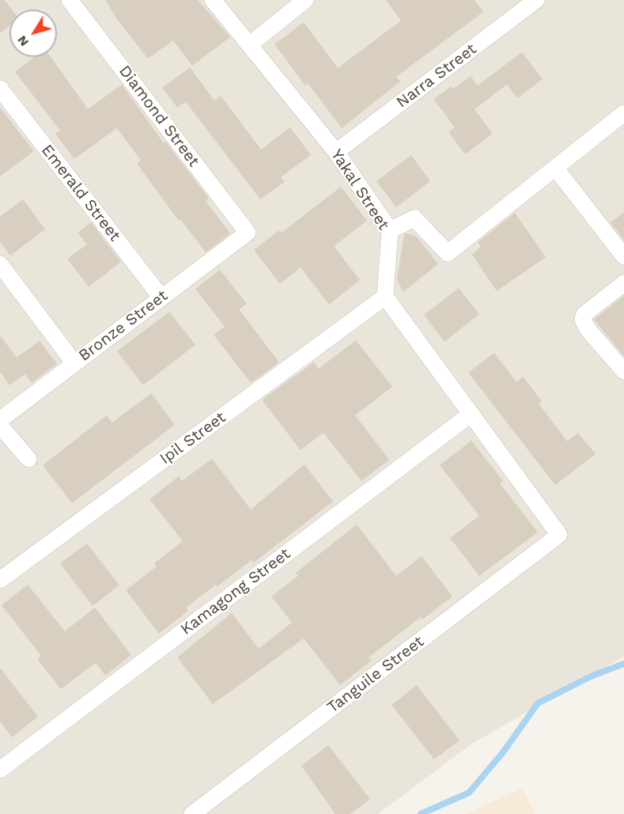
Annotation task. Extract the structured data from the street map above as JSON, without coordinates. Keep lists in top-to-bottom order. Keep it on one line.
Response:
{"streets":{"street":["Narra Street","Diamond Street","Yakal Street","Emerald Street","Bronze Street","Ipil Street","Kamagong Street","Tanguile Street"]},"crossings":[["Narra Street","Yakal Street"],["Diamond Street","Bronze Street"],["Yakal Street","Ipil Street"],["Emerald Street","Bronze Street"],["Kamagong Street","Tanguile Street"]],"north":"bottom left"}
